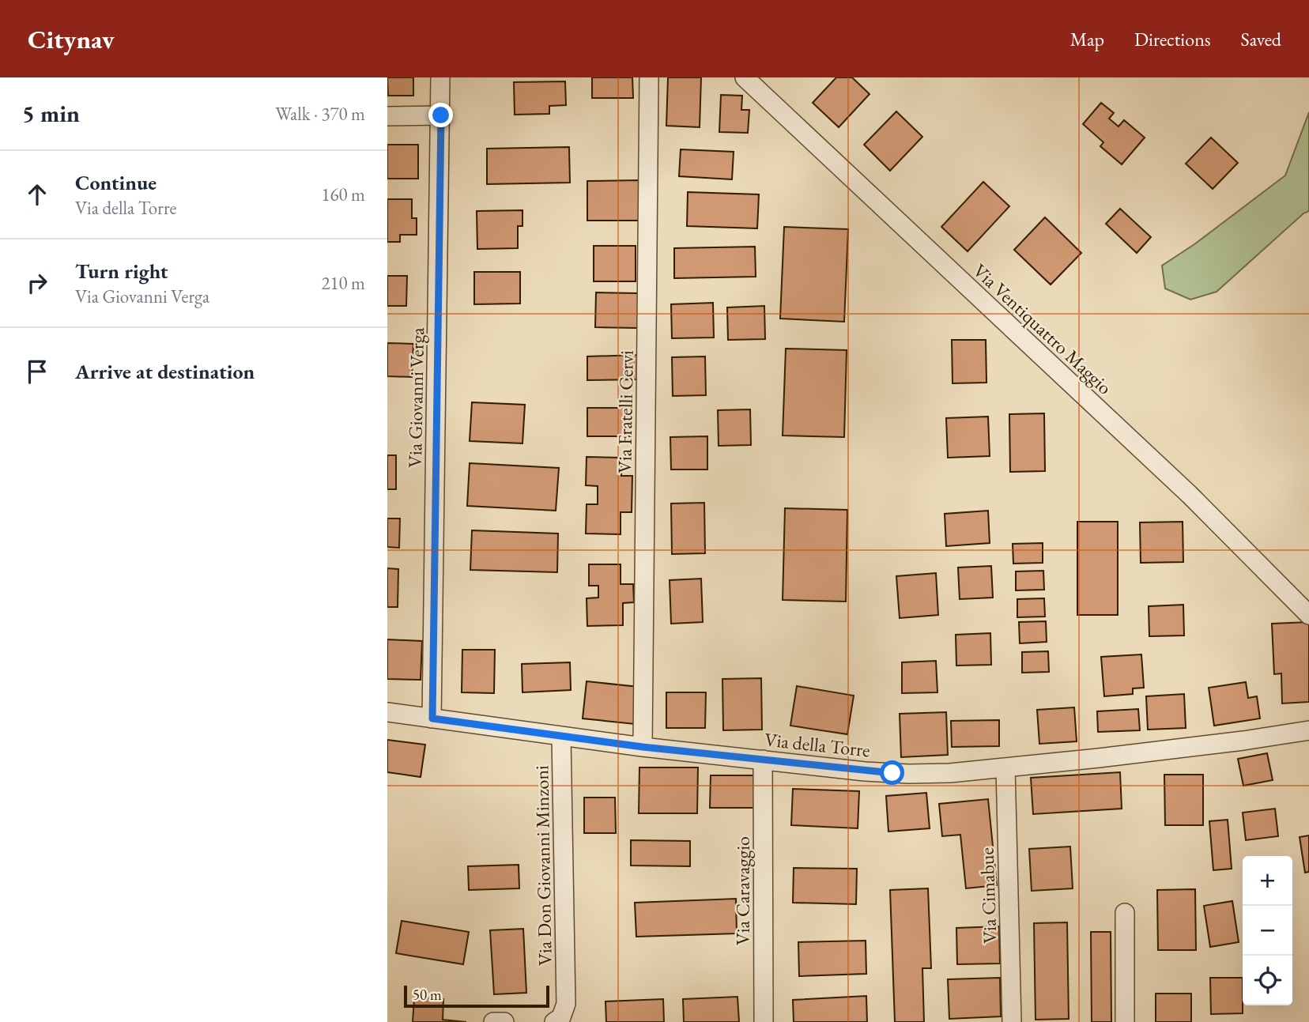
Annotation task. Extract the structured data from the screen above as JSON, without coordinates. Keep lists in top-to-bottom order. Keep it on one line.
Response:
{"streets":{"street":["Via Ventiquattro Maggio","Via Giovanni Verga","Via Fratelli Cervi","Via della Torre","Via Don Giovanni Minzoni","Via Caravaggio","Via Cimabue"]},"crossings":[["Via Giovanni Verga","Via della Torre"],["Via Fratelli Cervi","Via della Torre"],["Via della Torre","Via Don Giovanni Minzoni"],["Via della Torre","Via Caravaggio"],["Via della Torre","Via Cimabue"]],"scale_bar":"50 m","page":{"header":"Citynav","nav":["Map","Directions","Saved"],"heading":["5 min","Walk · 370 m"],"list":[["Continue","Via della Torre","160 m"],["Turn right","Via Giovanni Verga","210 m"],"Arrive at destination"],"map_buttons":["+","−"],"scale":"50 m"}}
